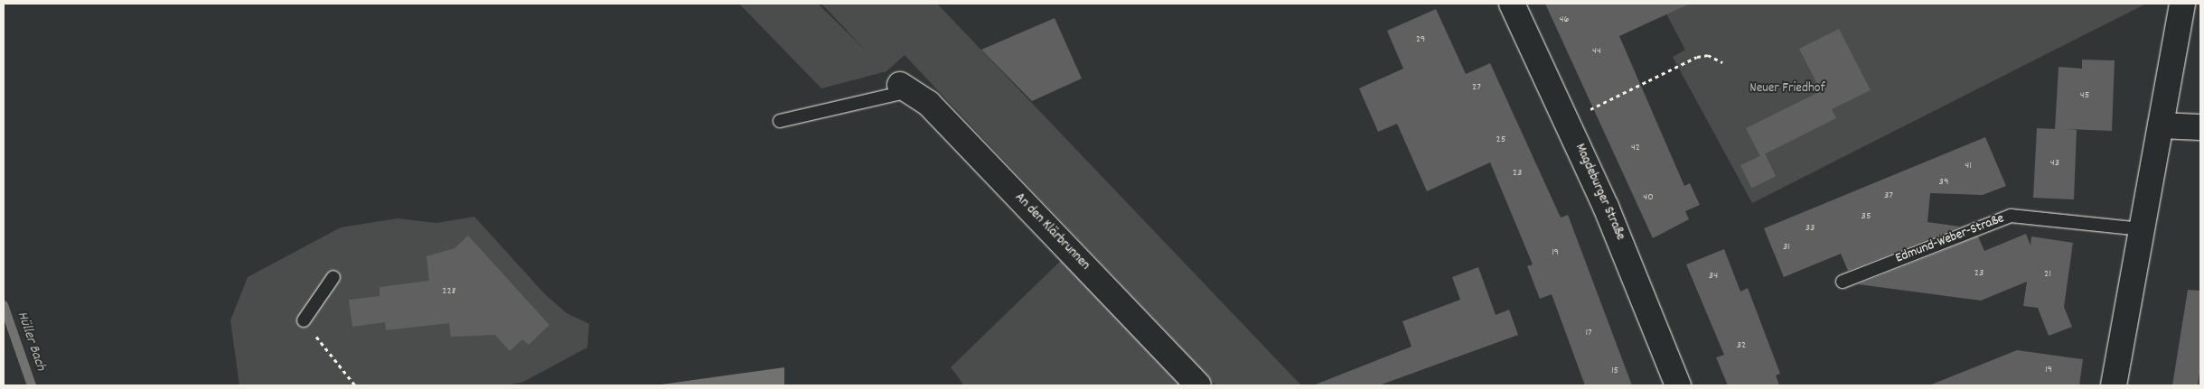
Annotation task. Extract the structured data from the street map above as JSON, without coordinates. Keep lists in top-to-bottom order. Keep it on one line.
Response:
{"streets":{"street":["Magdeburger Straße","An den Klärbrunnen"],"lane":["Edmund-Weber-Straße"]},"water":["Hüller Bach"],"parks":["Neuer Friedhof"],"house_numbers":["46","29","44","27","45","25","42","43","41","23","39","37","40","35","33","31","19","23","21","34","228","17","32","19","15"]}
